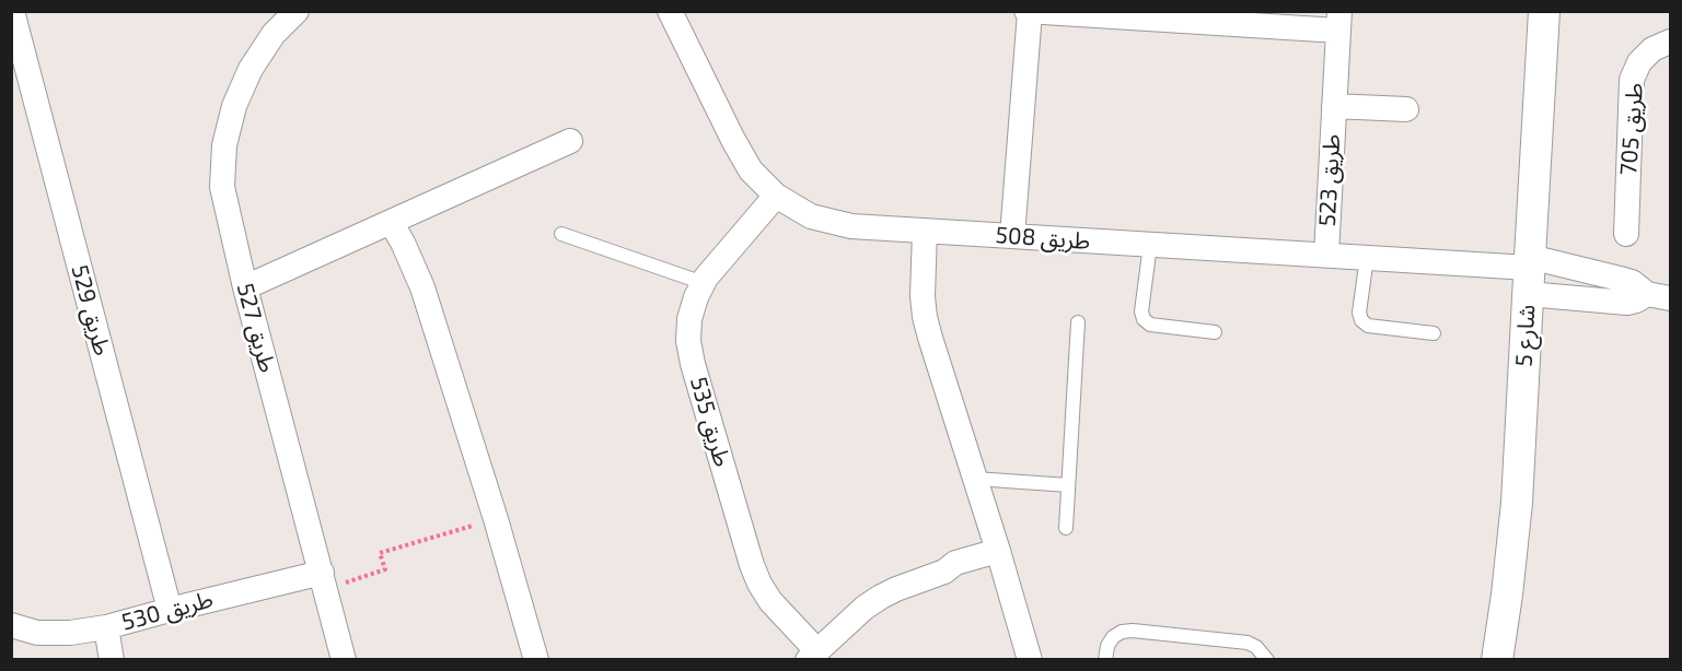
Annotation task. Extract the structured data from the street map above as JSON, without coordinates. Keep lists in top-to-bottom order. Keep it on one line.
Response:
{"streets":{"street":["طريق 705","طريق 523","طريق 508","طريق 529","طريق 527","شارع 5","طريق 535","طريق 530"]},"crossings":[["طريق 523","طريق 508"],["طريق 508","شارع 5"],["طريق 508","طريق 535"],["طريق 529","طريق 530"],["طريق 527","طريق 530"]]}
